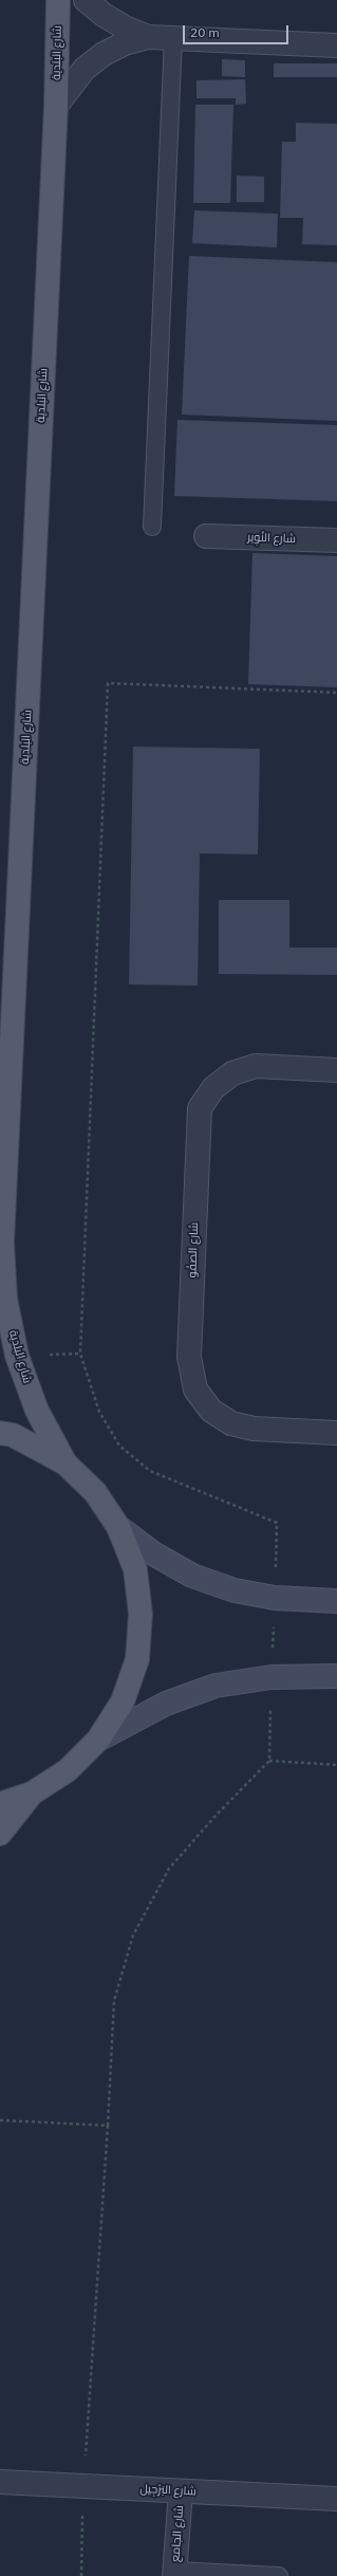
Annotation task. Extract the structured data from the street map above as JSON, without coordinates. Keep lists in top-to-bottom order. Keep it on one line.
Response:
{"streets":{"main road":["شارع البلدية"],"street":["شارع النُوِير","شارع الصفُو","شارع البَرْجِيل","شارع الجامع"]},"crossings":[["شارع البَرْجِيل","شارع الجامع"]],"scale_bar":"20 m"}
